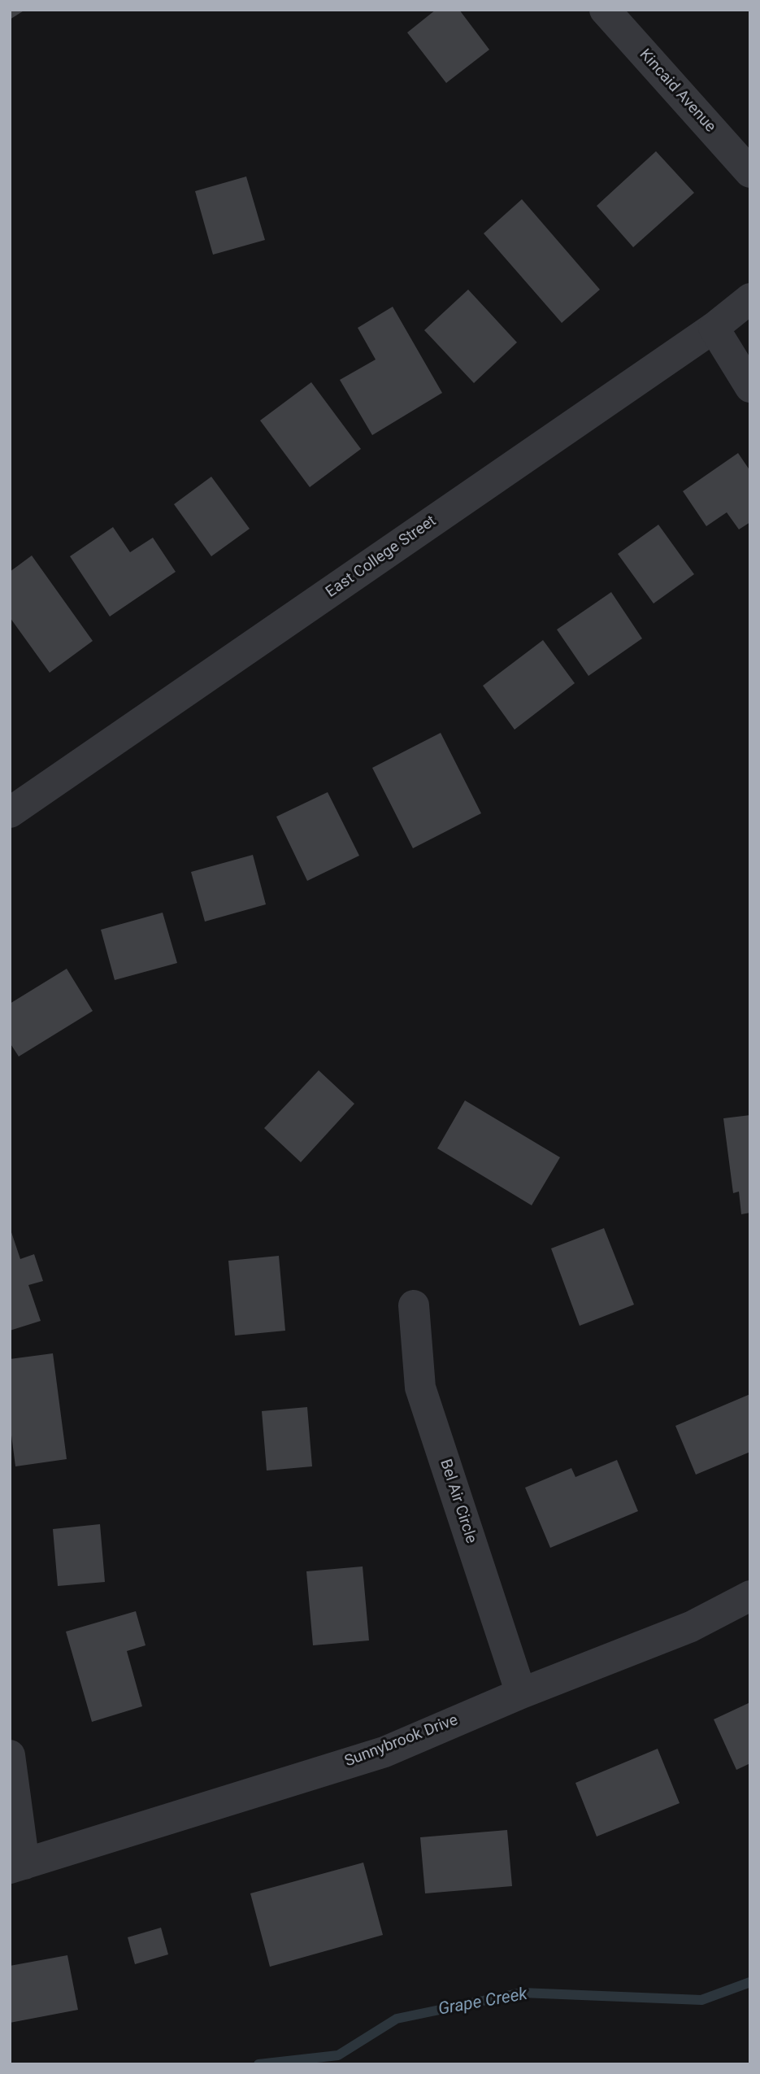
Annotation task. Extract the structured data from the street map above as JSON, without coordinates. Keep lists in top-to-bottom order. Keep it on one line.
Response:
{"streets":{"street":["Kincaid Avenue","East College Street","Bel Air Circle","Sunnybrook Drive"]},"crossings":[["Bel Air Circle","Sunnybrook Drive"]],"water":["Grape Creek"]}
